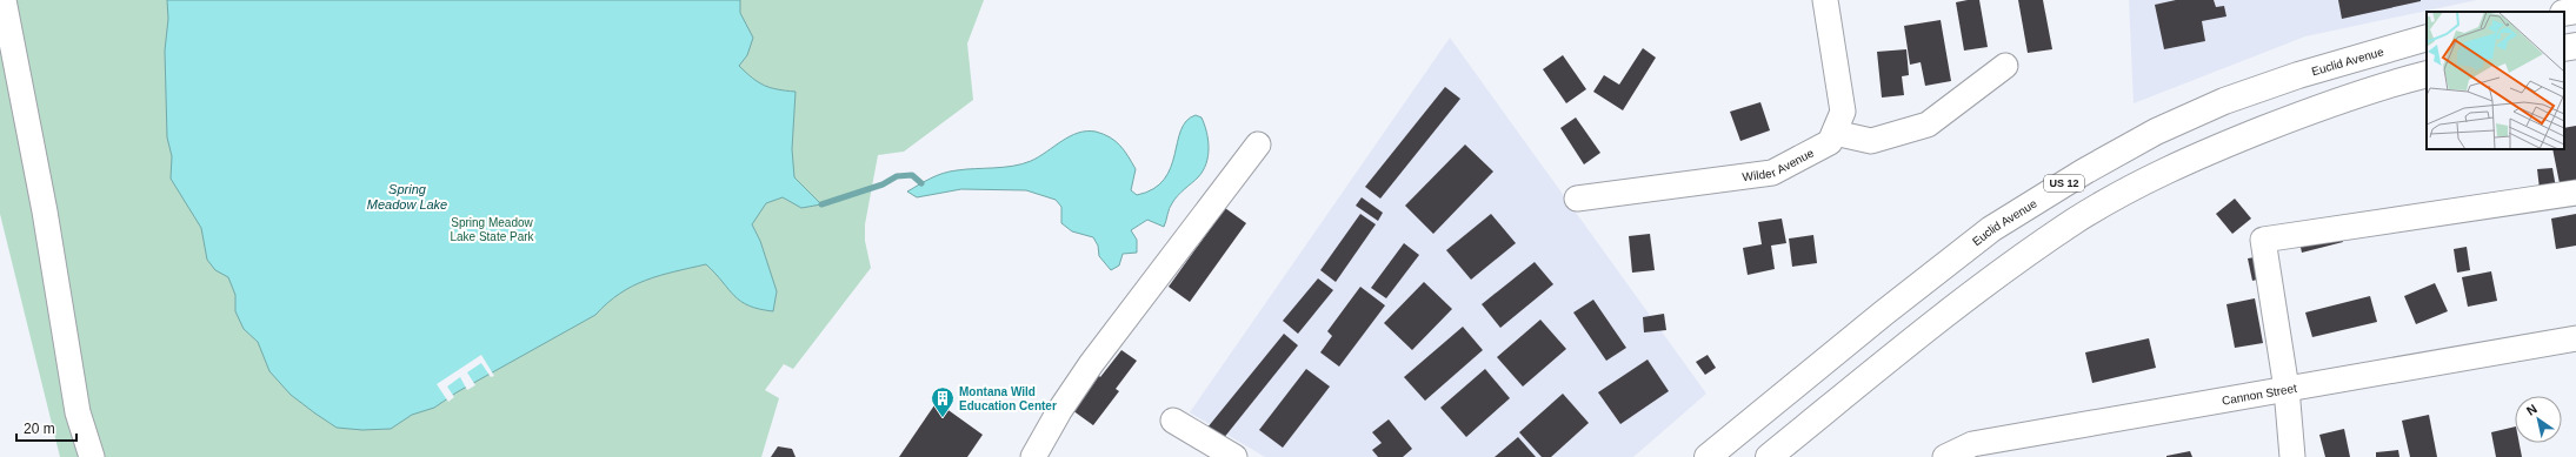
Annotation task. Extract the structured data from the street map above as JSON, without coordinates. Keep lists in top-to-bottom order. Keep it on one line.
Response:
{"streets":{"highway":["Euclid Avenue","US 12"],"street":["Wilder Avenue","Cannon Street"]},"water":["Spring Meadow Lake"],"parks":["Spring Meadow Lake State Park"],"places":{"building":["Montana Wild Education Center"]},"scale_bar":"20 m","north":"top left"}
